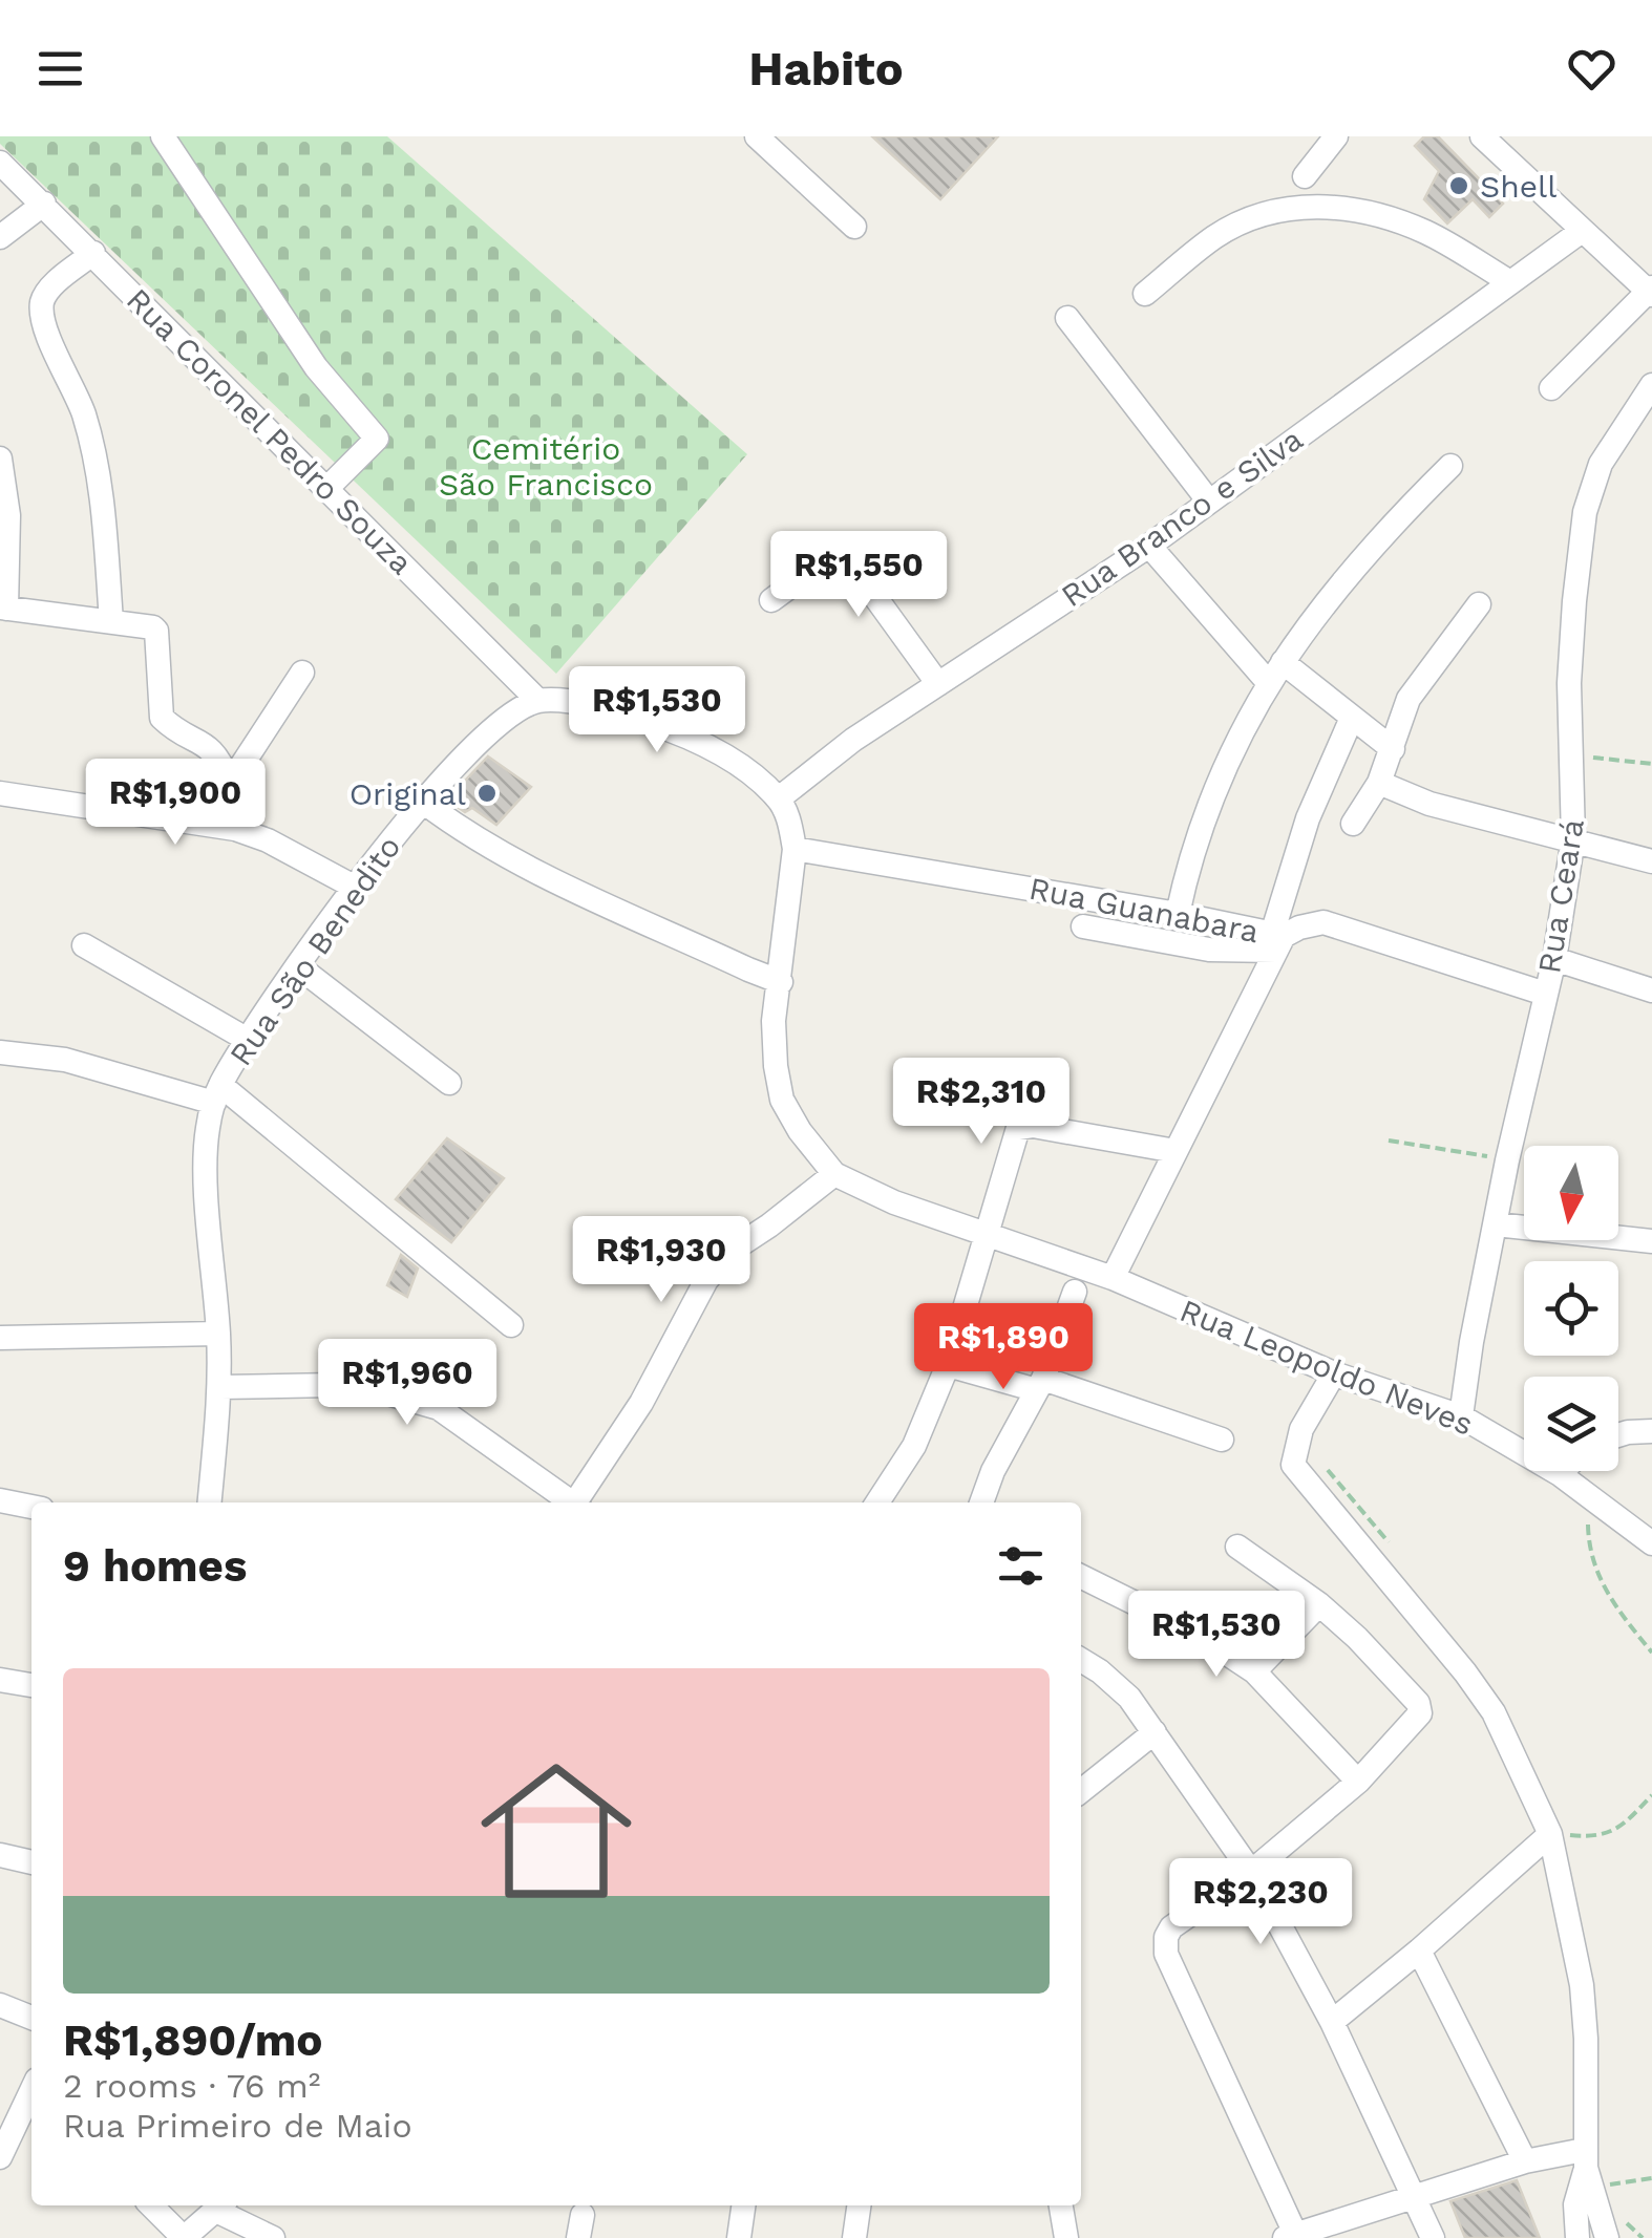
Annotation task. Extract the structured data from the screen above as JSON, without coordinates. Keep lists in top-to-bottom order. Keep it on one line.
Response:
{"streets":{"street":["Rua Coronel Pedro Souza","Rua Branco e Silva","Rua Ceará","Rua Guanabara","Rua São Benedito","Rua Leopoldo Neves"]},"crossings":[["Rua Coronel Pedro Souza","Rua São Benedito"],["Rua Branco e Silva","Rua Leopoldo Neves"],["Rua Ceará","Rua Guanabara"],["Rua Ceará","Rua Leopoldo Neves"],["Rua Guanabara","Rua Leopoldo Neves"]],"parks":["Cemitério São Francisco"],"places":["Shell","Original"],"north":"bottom","page":{"header":"Habito","price":["R$1,550","R$1,530","R$1,900","R$2,310","R$1,930","R$1,890","R$1,960","R$1,530","R$2,230"],"heading":"9 homes","list":[{"name":"R$1,890/mo","note":"2 rooms · 76 m² · Rua Primeiro de Maio"}]}}
